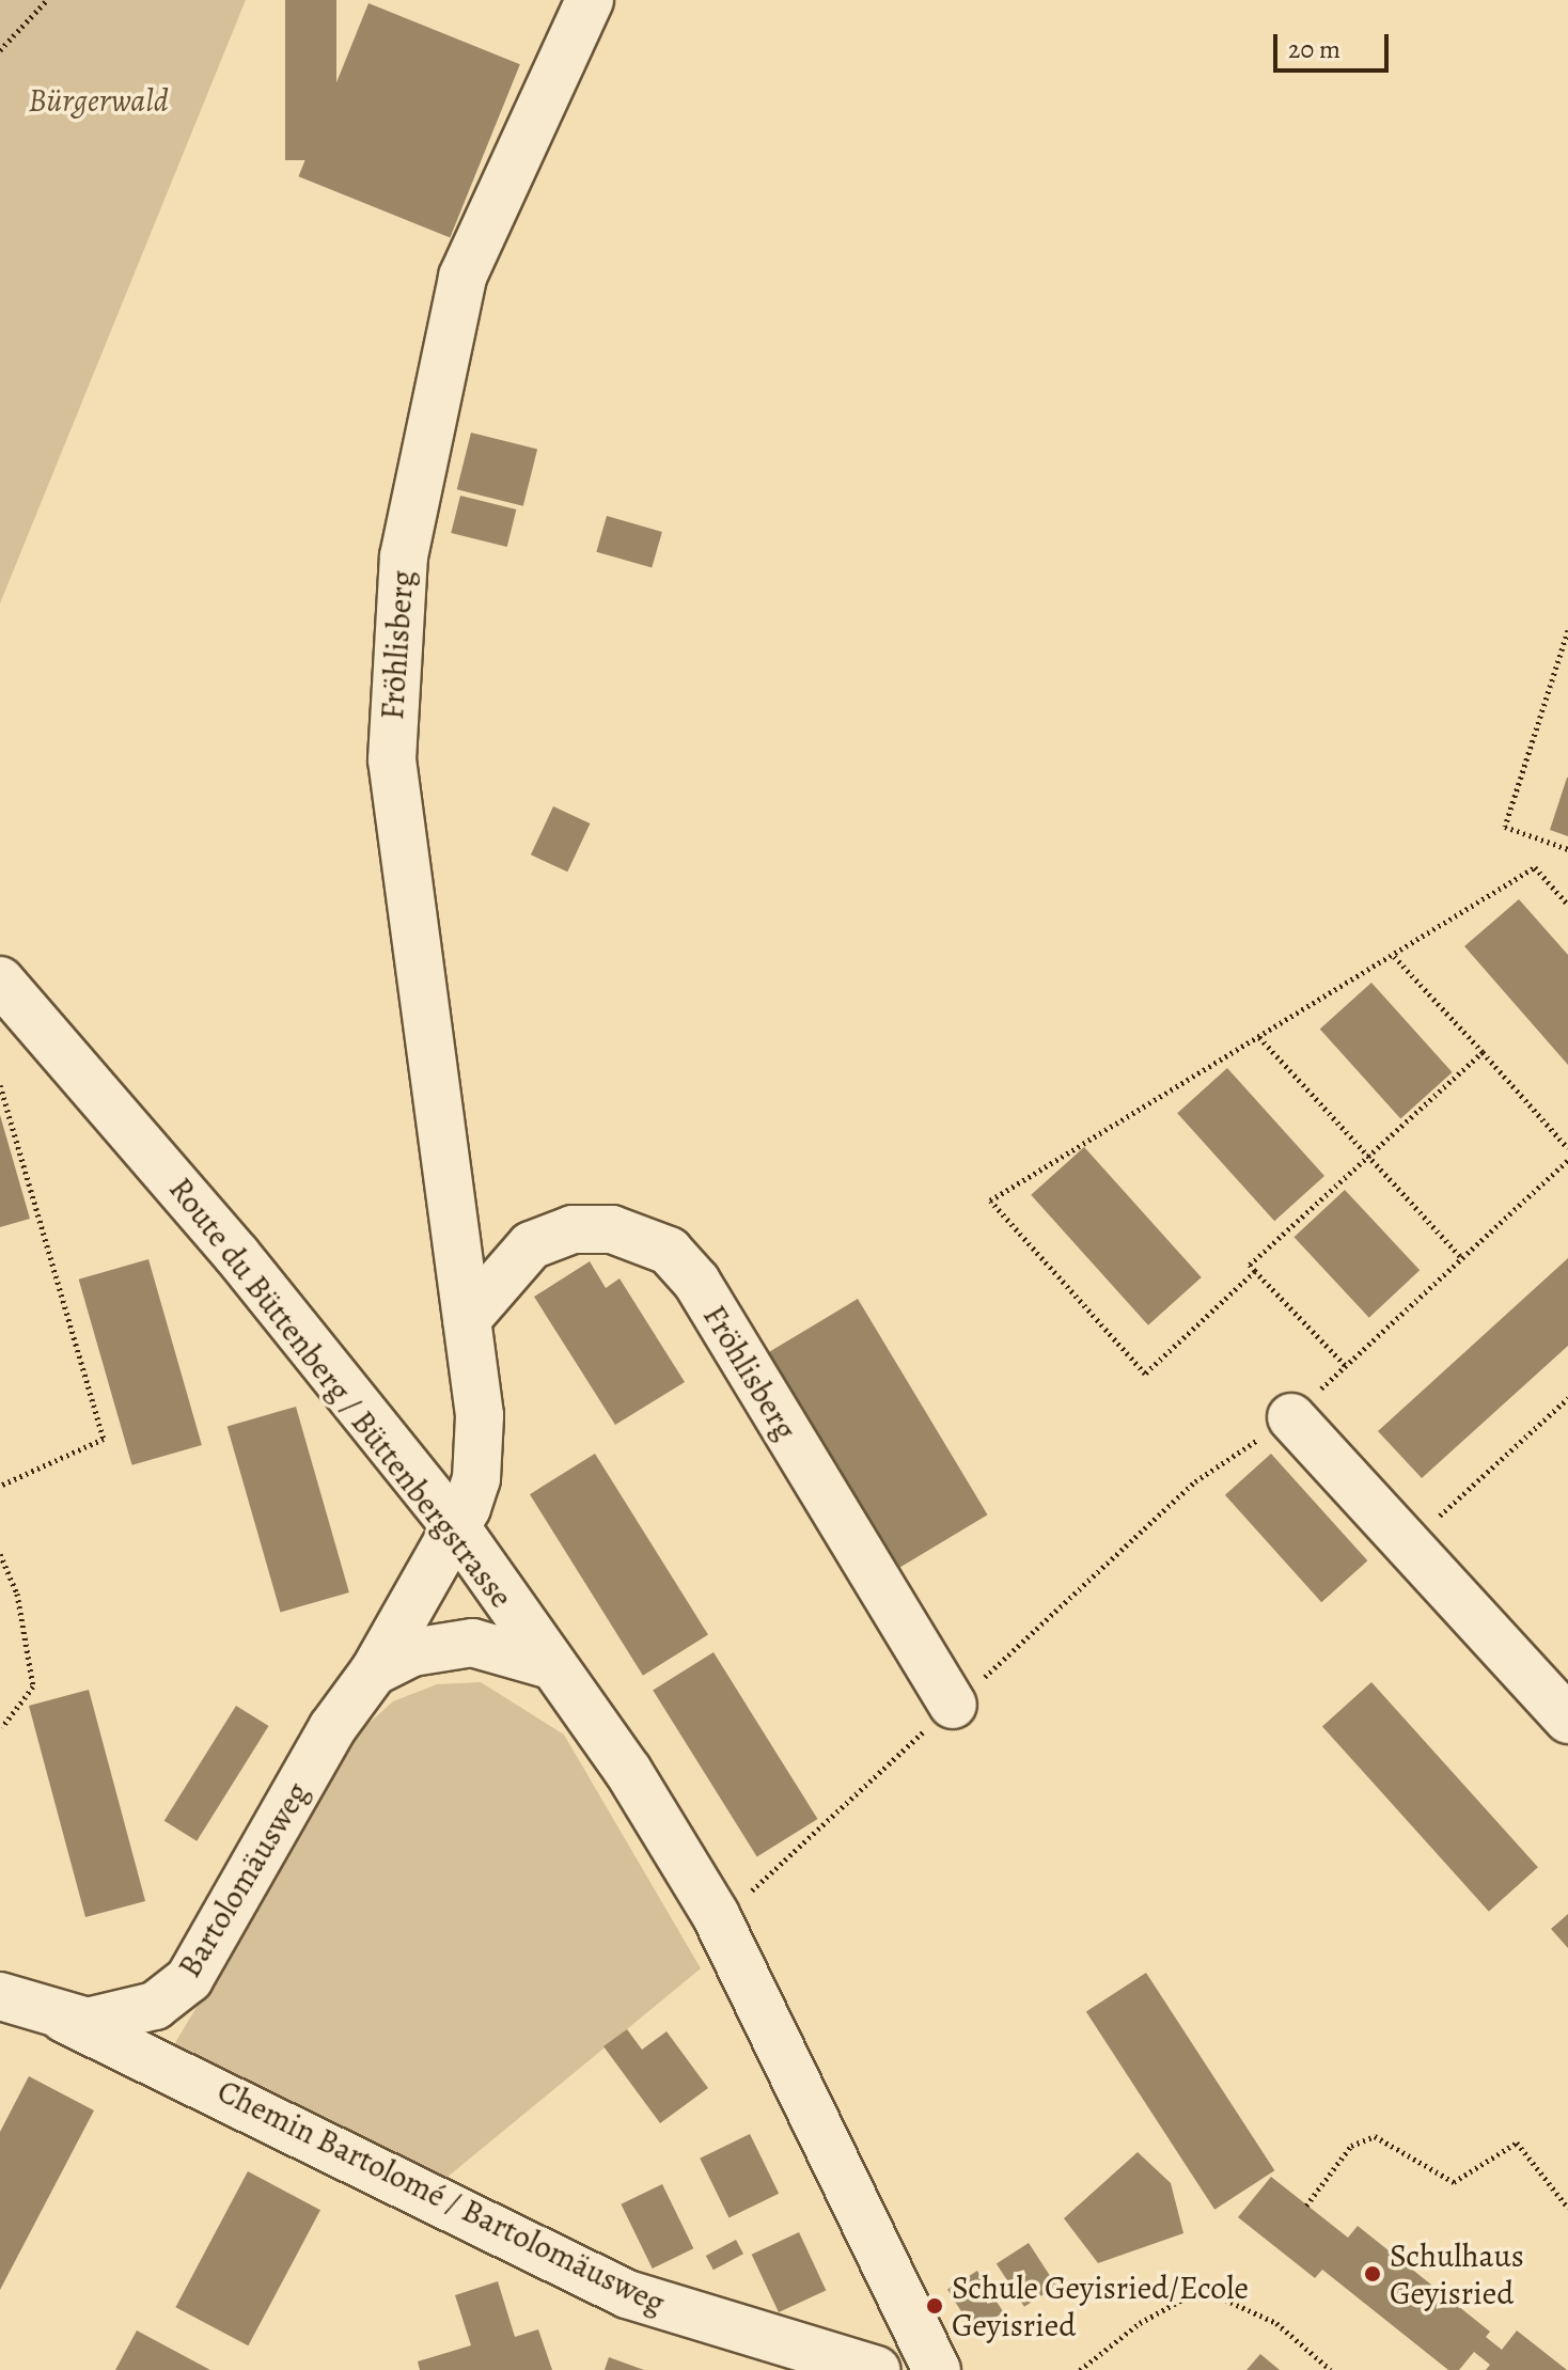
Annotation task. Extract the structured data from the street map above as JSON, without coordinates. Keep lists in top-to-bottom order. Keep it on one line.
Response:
{"streets":{"street":["Fröhlisberg","Route du Büttenberg / Büttenbergstrasse","Bartolomäusweg","Chemin Bartolomé / Bartolomäusweg"]},"crossings":[["Fröhlisberg","Route du Büttenberg / Büttenbergstrasse"],["Fröhlisberg","Bartolomäusweg"],["Route du Büttenberg / Büttenbergstrasse","Bartolomäusweg"],["Bartolomäusweg","Chemin Bartolomé / Bartolomäusweg"]],"parks":["Bürgerwald"],"places":["Schulhaus Geyisried","Schule Geyisried/Ecole Geyisried"],"scale_bar":"20 m"}
